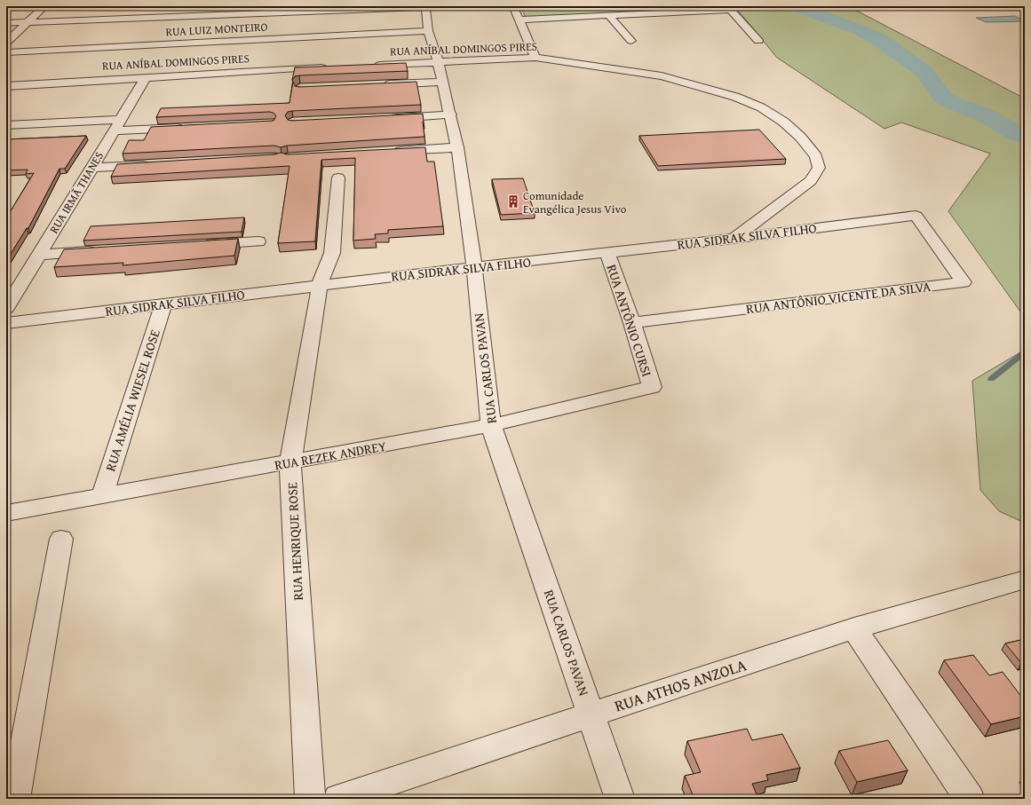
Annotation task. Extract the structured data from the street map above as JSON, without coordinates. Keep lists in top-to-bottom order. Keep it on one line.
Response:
{"streets":{"street":["RUA LUIZ MONTEIRO","RUA ANÍBAL DOMINGOS PIRES","RUA IRMÃ THANES","RUA SIDRAK SILVA FILHO","RUA ANTÔNIO VICENTE DA SILVA","RUA ANTÔNIO CURSI","RUA CARLOS PAVAN","RUA AMÉLIA WIESEL ROSE","RUA REZEK ANDREY","RUA HENRIQUE ROSE","RUA ATHOS ANZOLA"]},"crossings":[["RUA LUIZ MONTEIRO","RUA CARLOS PAVAN"],["RUA ANÍBAL DOMINGOS PIRES","RUA IRMÃ THANES"],["RUA ANÍBAL DOMINGOS PIRES","RUA SIDRAK SILVA FILHO"],["RUA ANÍBAL DOMINGOS PIRES","RUA CARLOS PAVAN"],["RUA SIDRAK SILVA FILHO","RUA ANTÔNIO VICENTE DA SILVA"],["RUA SIDRAK SILVA FILHO","RUA ANTÔNIO CURSI"],["RUA SIDRAK SILVA FILHO","RUA CARLOS PAVAN"],["RUA SIDRAK SILVA FILHO","RUA AMÉLIA WIESEL ROSE"],["RUA SIDRAK SILVA FILHO","RUA HENRIQUE ROSE"],["RUA ANTÔNIO VICENTE DA SILVA","RUA ANTÔNIO CURSI"],["RUA ANTÔNIO CURSI","RUA REZEK ANDREY"],["RUA CARLOS PAVAN","RUA REZEK ANDREY"],["RUA CARLOS PAVAN","RUA ATHOS ANZOLA"],["RUA AMÉLIA WIESEL ROSE","RUA REZEK ANDREY"],["RUA REZEK ANDREY","RUA HENRIQUE ROSE"]],"places":{"building":["Comunidade Evangélica Jesus Vivo"]}}
